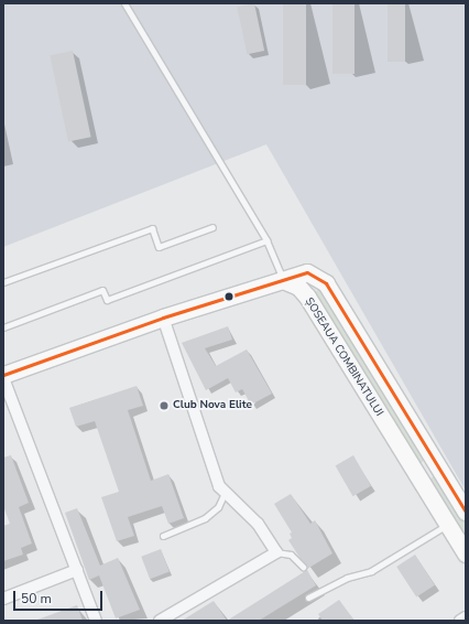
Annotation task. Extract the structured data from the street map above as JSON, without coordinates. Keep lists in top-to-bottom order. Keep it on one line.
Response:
{"streets":{"main road":["ȘOSEAUA COMBINATULUI"]},"places":["Club Nova Elite"],"scale_bar":"50 m"}
